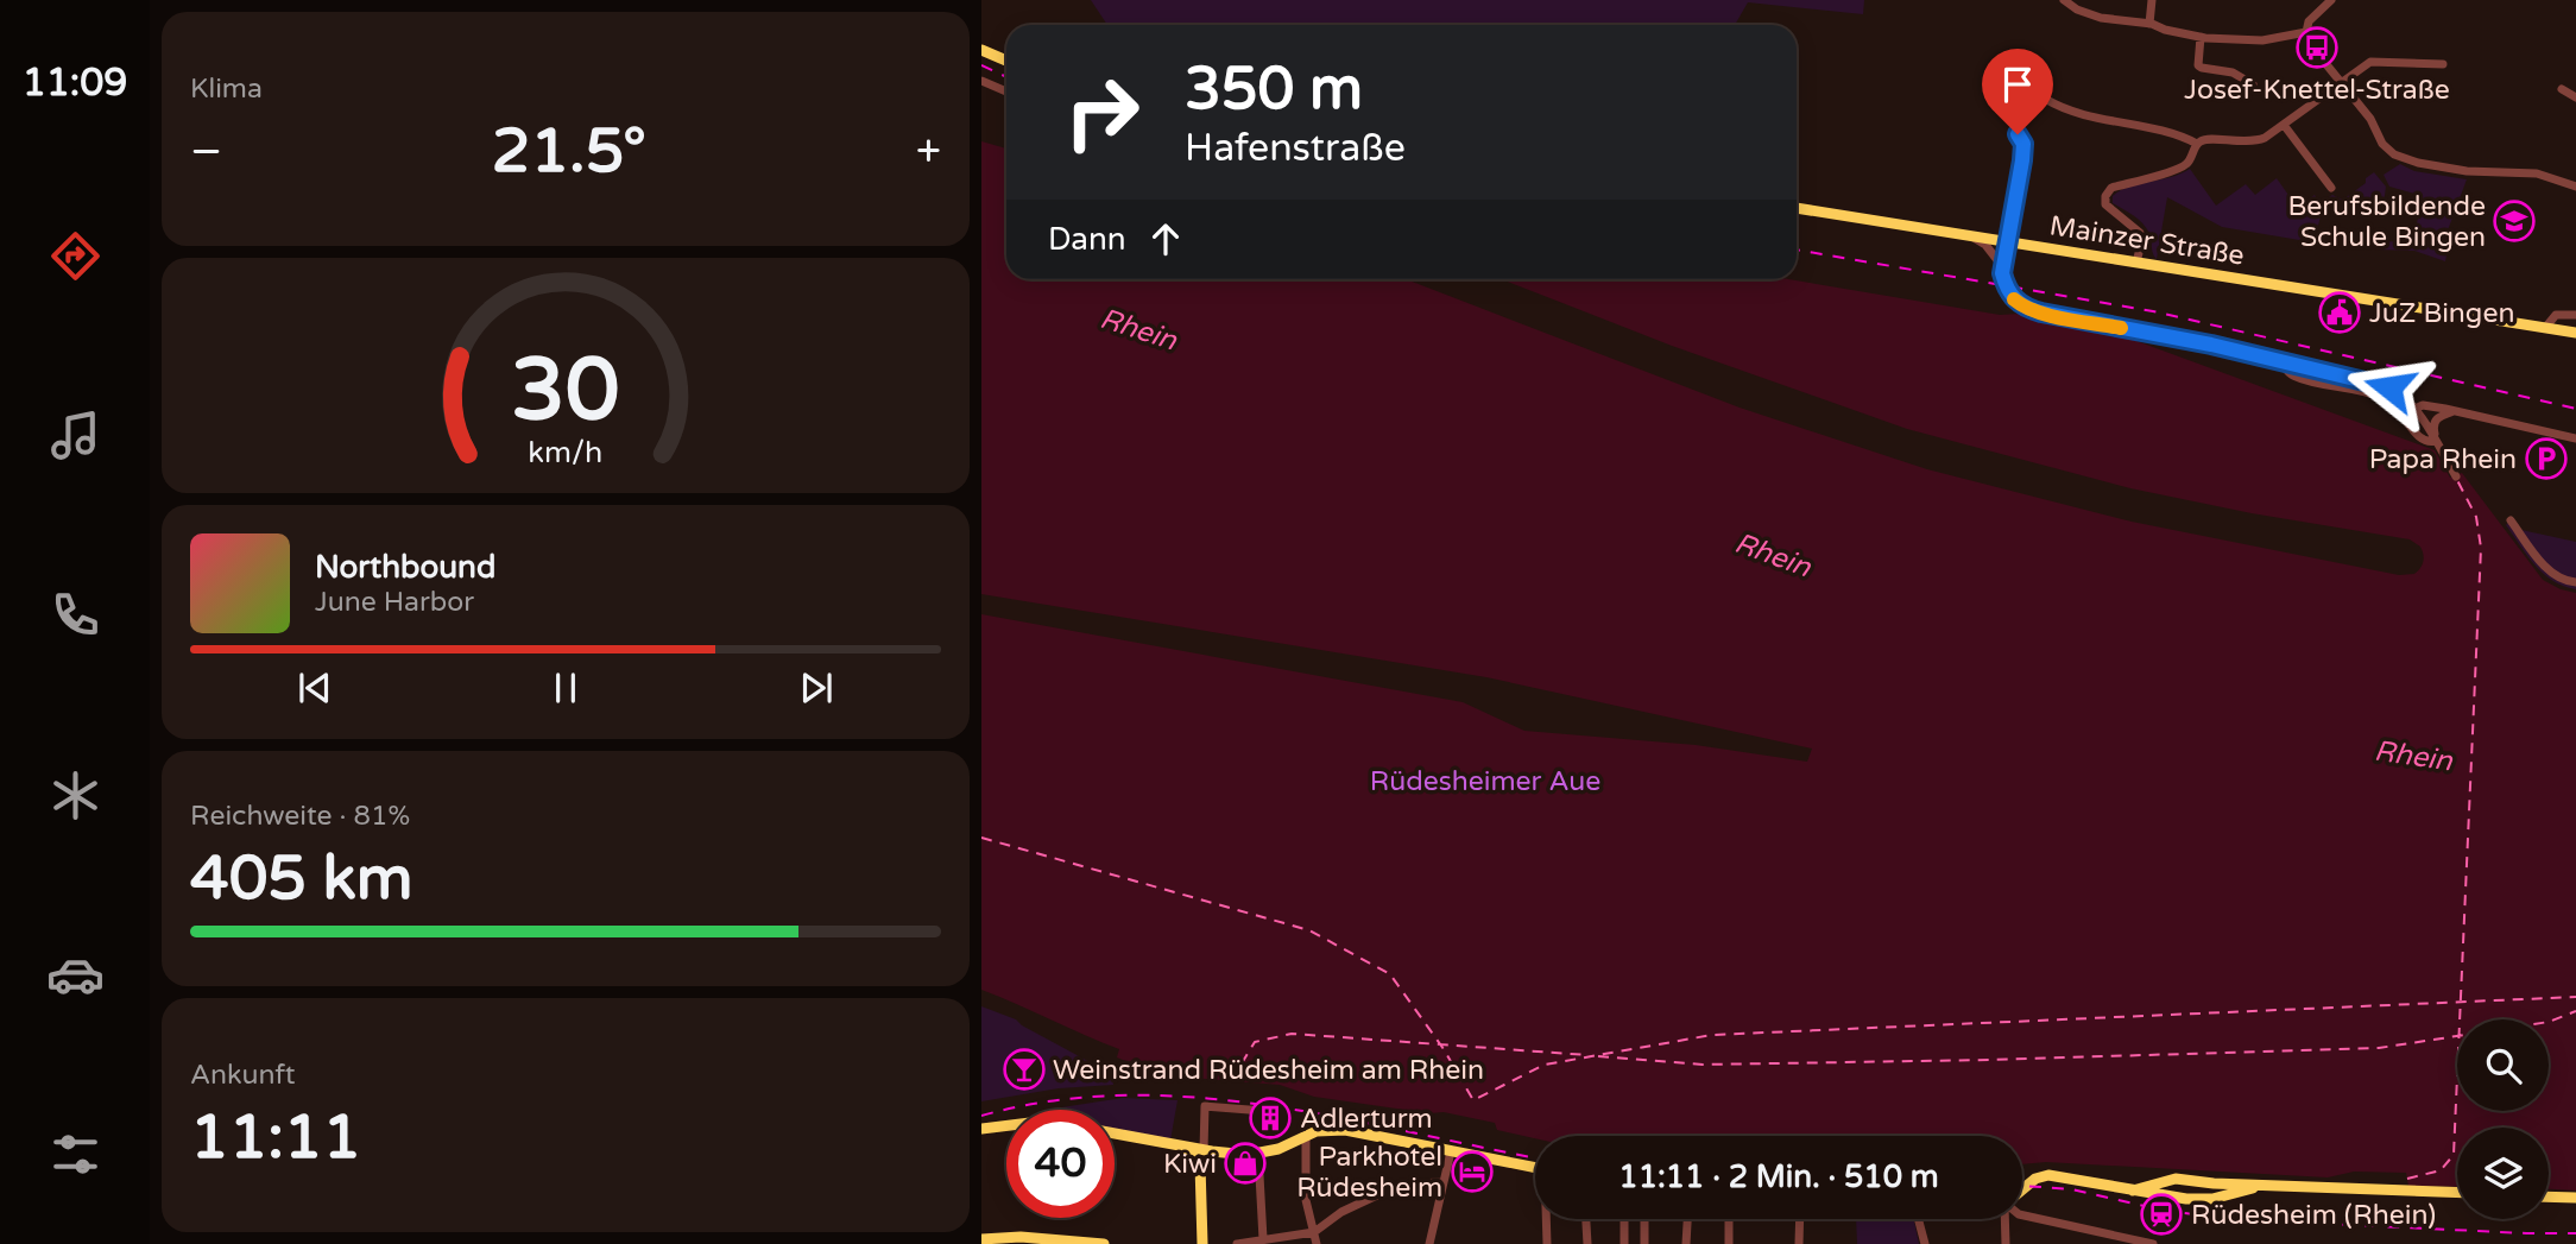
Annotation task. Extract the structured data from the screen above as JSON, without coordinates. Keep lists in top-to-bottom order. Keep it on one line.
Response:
{"streets":{"main road":["Mainzer Straße"]},"water":["Rhein"],"parks":["Rüdesheimer Aue"],"places":{"bus stop":["Josef-Knettel-Straße"],"school or university":["Berufsbildende Schule Bingen"],"public building":["JuZ Bingen"],"parking":["Papa Rhein"],"bar":["Weinstrand Rüdesheim am Rhein"],"building":["Adlerturm"],"shop":["Kiwi"],"hotel":["Parkhotel Rüdesheim"],"station":["Rüdesheim (Rhein)"]},"page":{"tabs":"11:09","tile":["Klima",["Reichweite · 81%","405 km"],["Ankunft","11:11"]],"turn":["350 m","Hafenstraße"],"heat":["−","21.5°","+"],"then":"Dann","song":["Northbound","June Harbor"],"limit":"40","trip":"11:11 · 2 Min. · 510 m","gauge":["30","km/h"]}}
